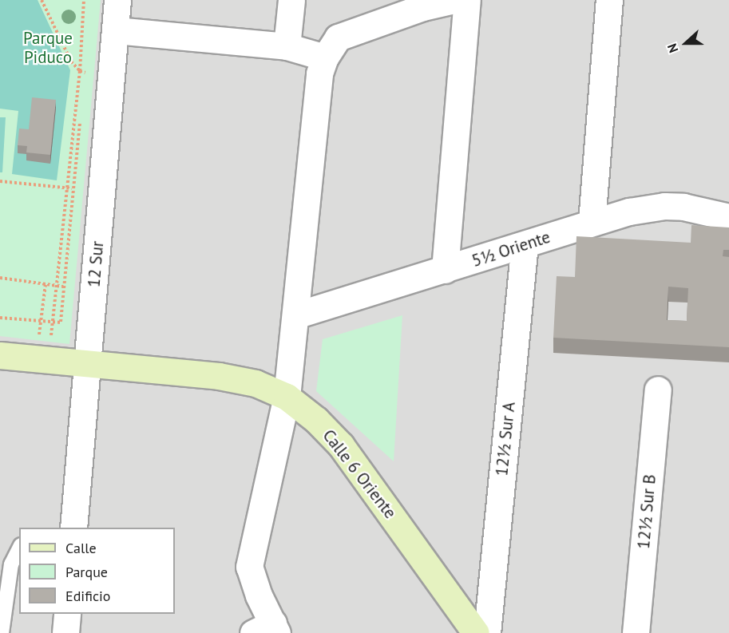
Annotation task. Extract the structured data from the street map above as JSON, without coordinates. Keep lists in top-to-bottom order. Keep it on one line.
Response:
{"streets":{"main road":["Calle 6 Oriente"],"street":["5½ Oriente","12 Sur","12½ Sur A","12½ Sur B"]},"crossings":[["5½ Oriente","12½ Sur A"],["12 Sur","Calle 6 Oriente"]],"parks":["Parque Piduco"],"legend":["Calle","Parque","Edificio"],"north":"left"}
